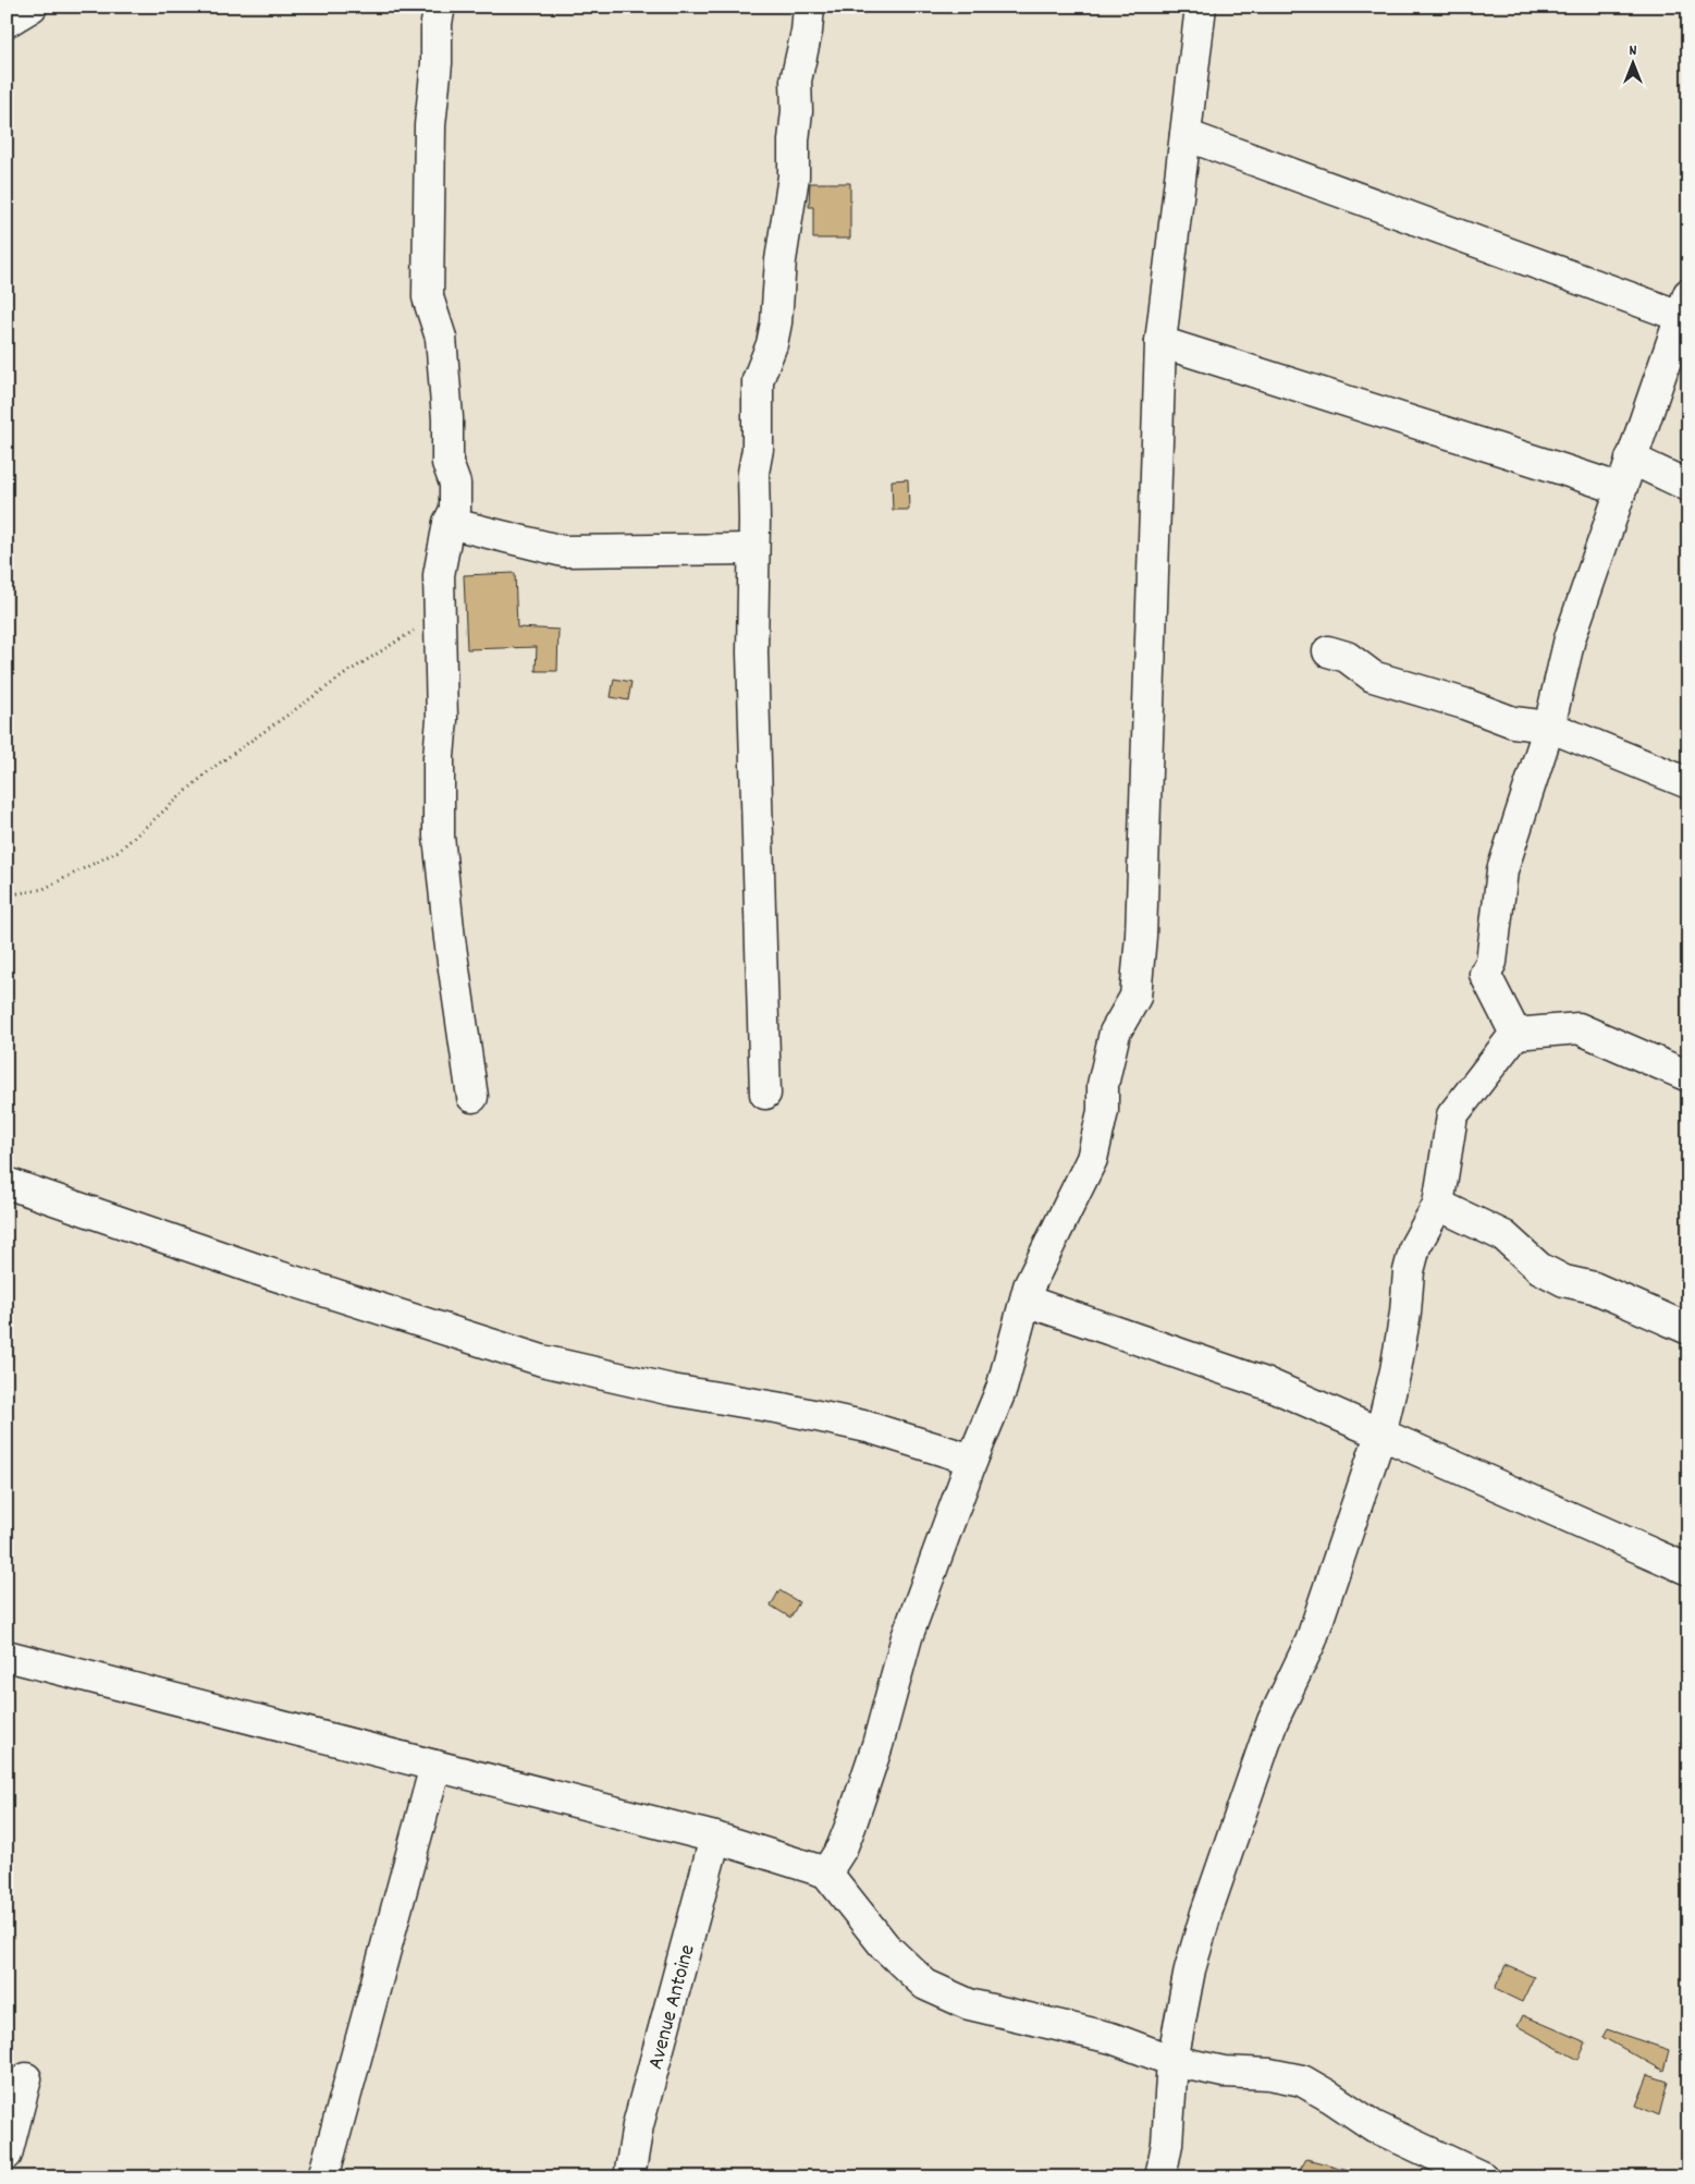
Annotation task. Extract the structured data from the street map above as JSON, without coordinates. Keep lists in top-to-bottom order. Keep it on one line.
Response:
{"streets":{"street":["Avenue Antoine"]},"north":"top"}
